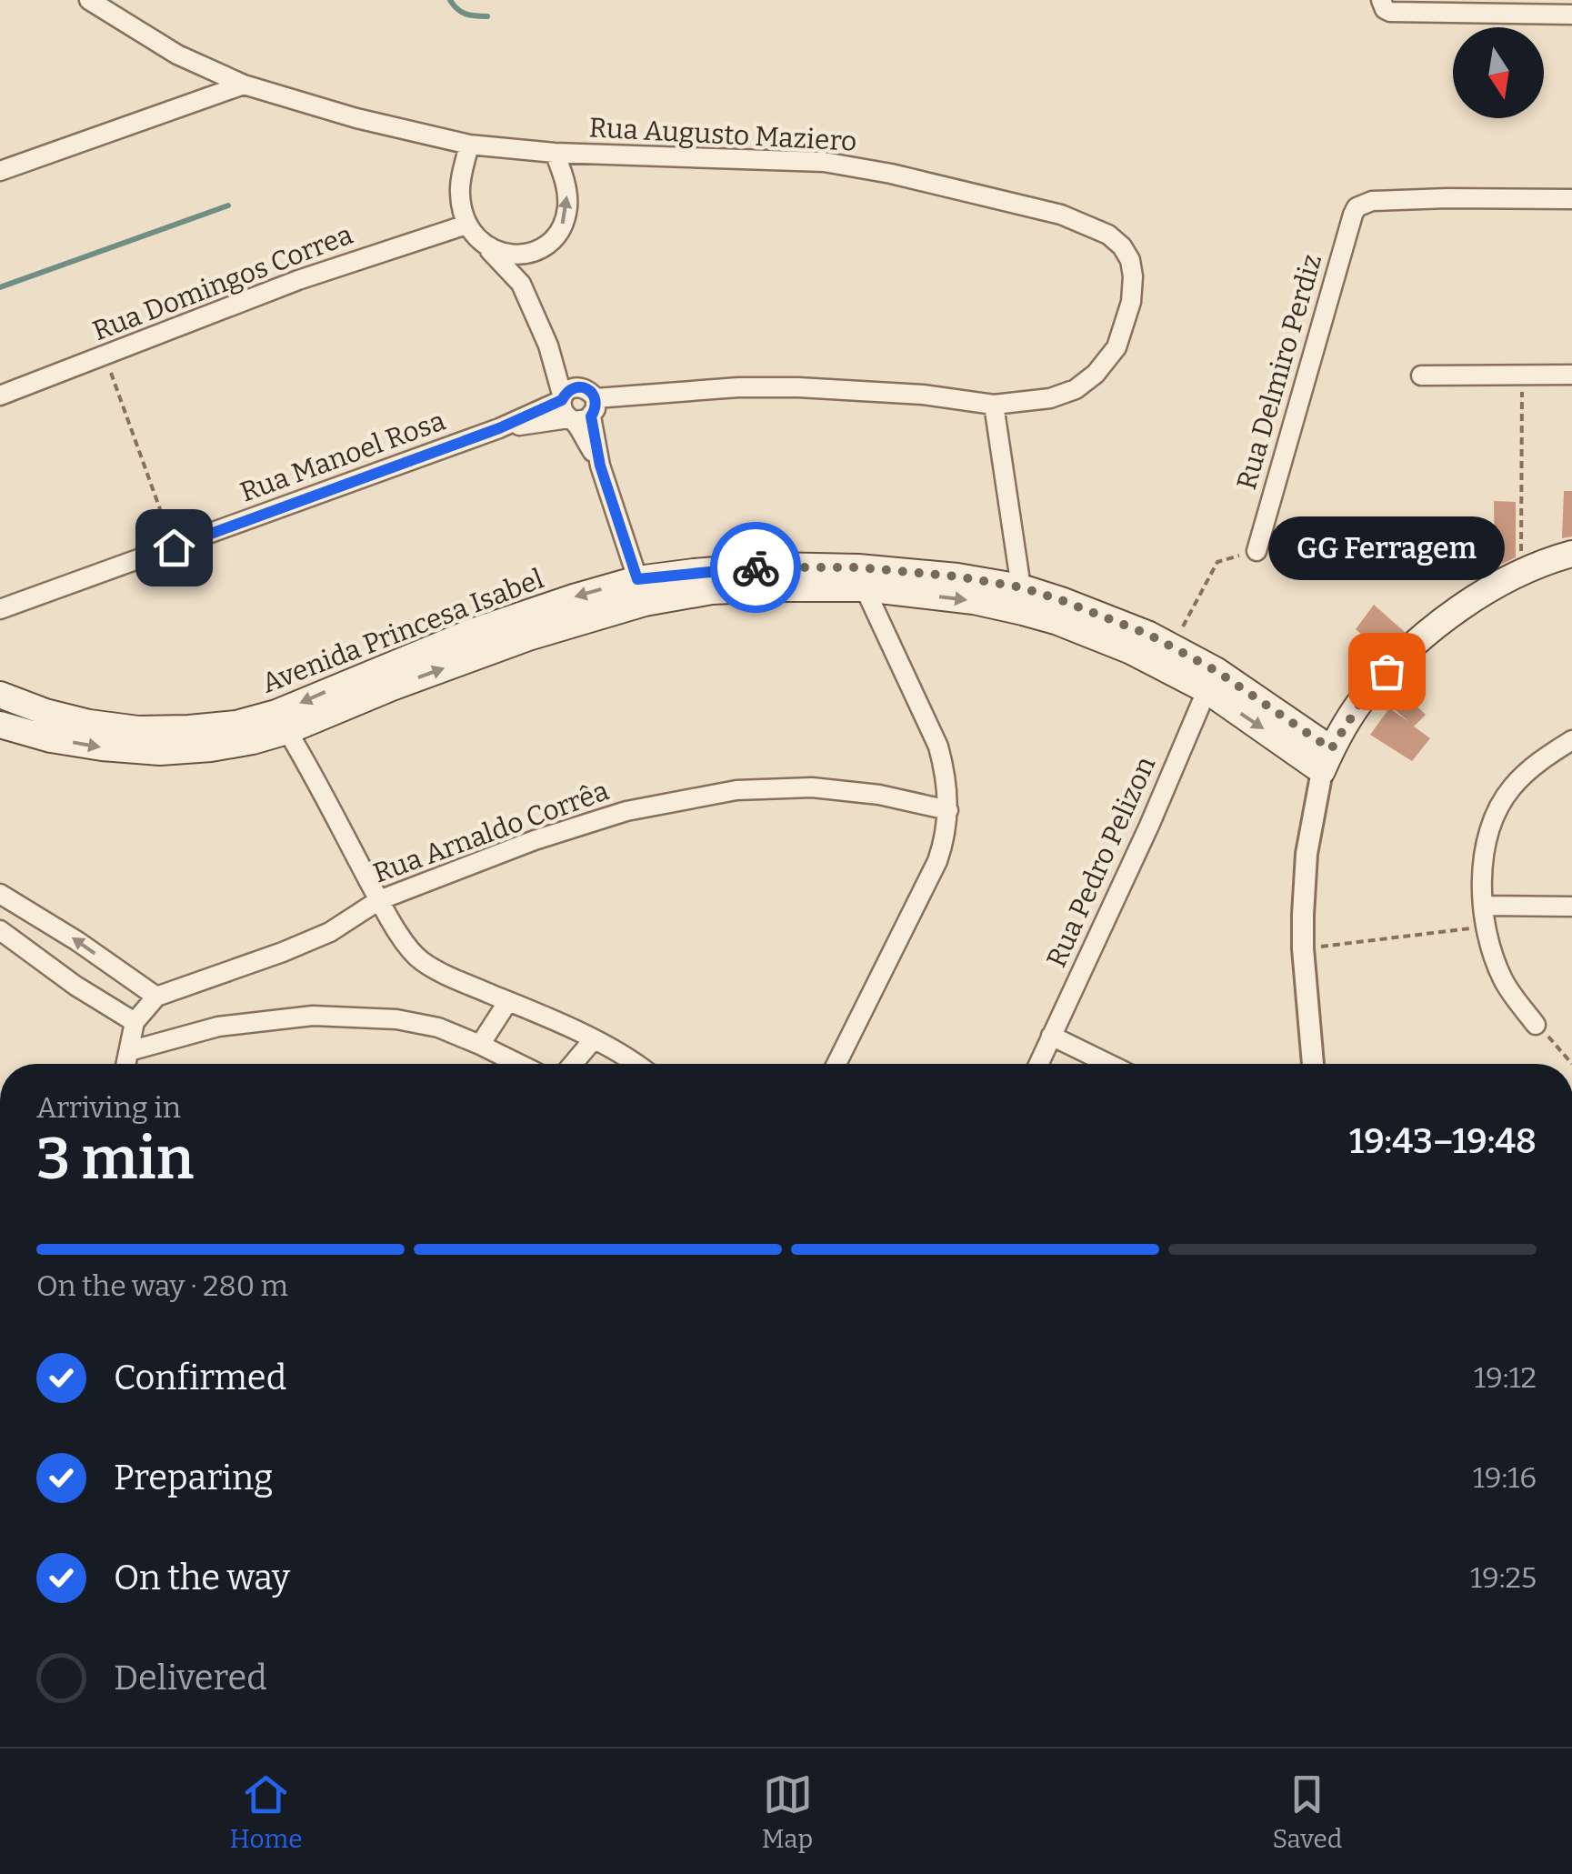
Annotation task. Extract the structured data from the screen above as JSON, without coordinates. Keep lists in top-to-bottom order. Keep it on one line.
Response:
{"streets":{"main road":["Avenida Princesa Isabel"],"street":["Rua Augusto Maziero","Rua Domingos Correa","Rua Delmiro Perdiz","Rua Manoel Rosa","Rua Arnaldo Corrêa","Rua Pedro Pelizon"]},"crossings":[["Rua Augusto Maziero","Rua Domingos Correa"],["Rua Augusto Maziero","Rua Manoel Rosa"],["Avenida Princesa Isabel","Rua Pedro Pelizon"]],"places":["GG Ferragem"],"north":"bottom","page":{"bubble":"GG Ferragem","heading":["3 min","Arriving in","19:43–19:48"],"bar":"On the way · 280 m","list":[["Confirmed","19:12"],["Preparing","19:16"],["On the way","19:25"],"Delivered"],"tabs":["Home","Map","Saved"]}}
